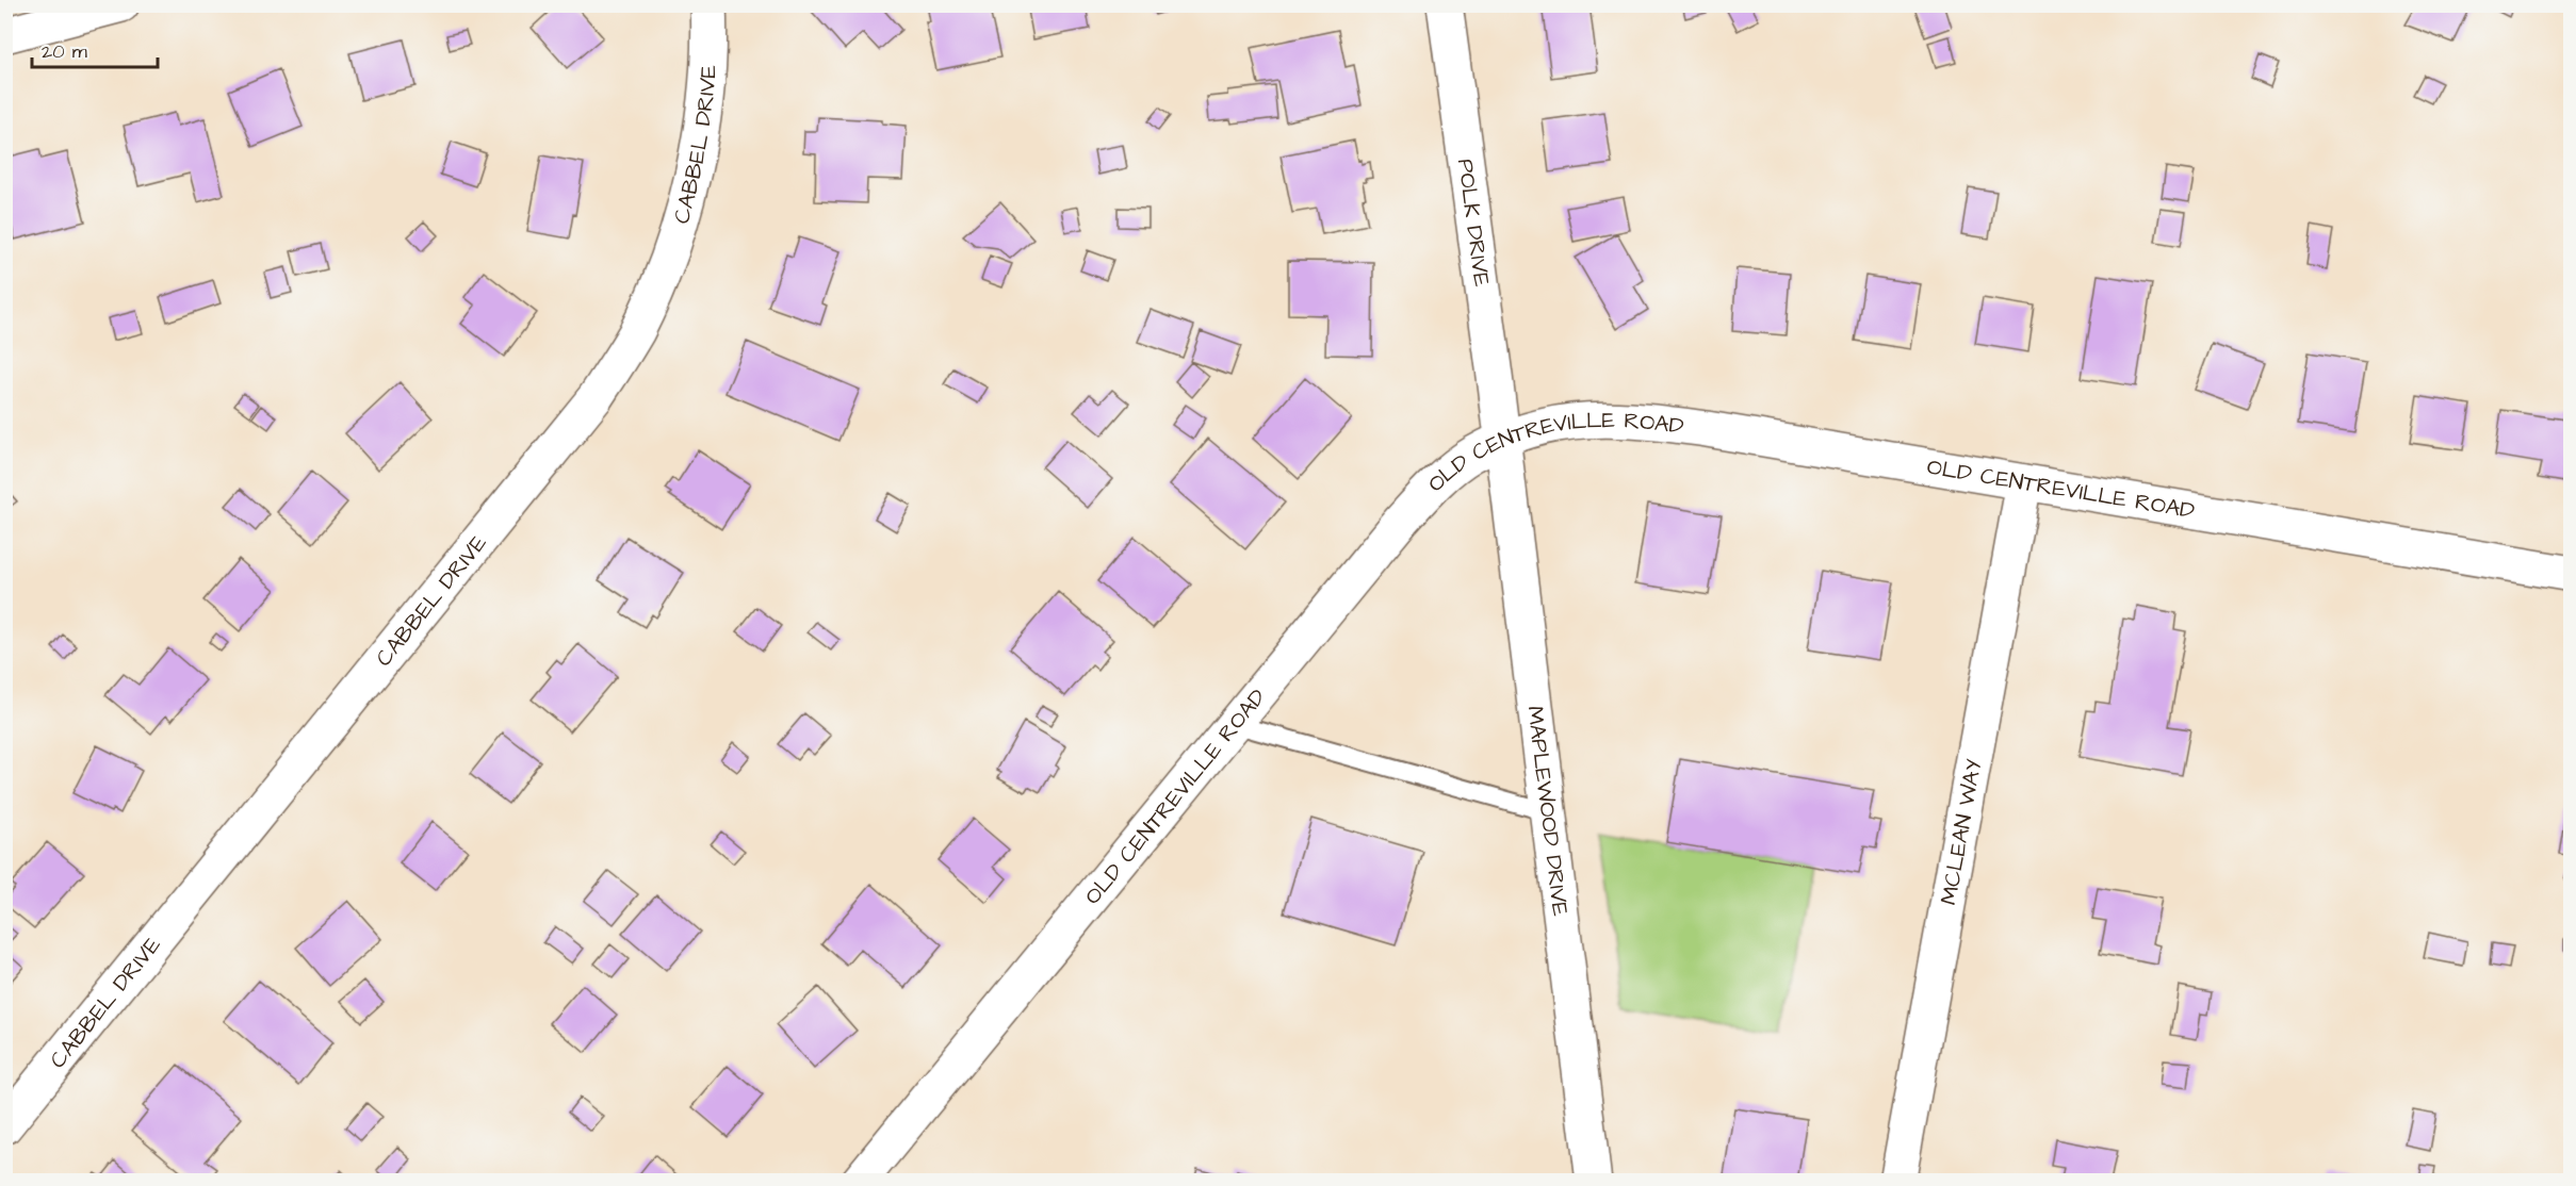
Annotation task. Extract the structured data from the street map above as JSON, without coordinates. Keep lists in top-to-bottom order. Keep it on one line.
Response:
{"streets":{"street":["CABBEL DRIVE","POLK DRIVE","OLD CENTREVILLE ROAD","MAPLEWOOD DRIVE","MCLEAN WAY"]},"crossings":[["POLK DRIVE","OLD CENTREVILLE ROAD"],["POLK DRIVE","MAPLEWOOD DRIVE"],["OLD CENTREVILLE ROAD","MAPLEWOOD DRIVE"],["OLD CENTREVILLE ROAD","MCLEAN WAY"]],"scale_bar":"20 m"}
